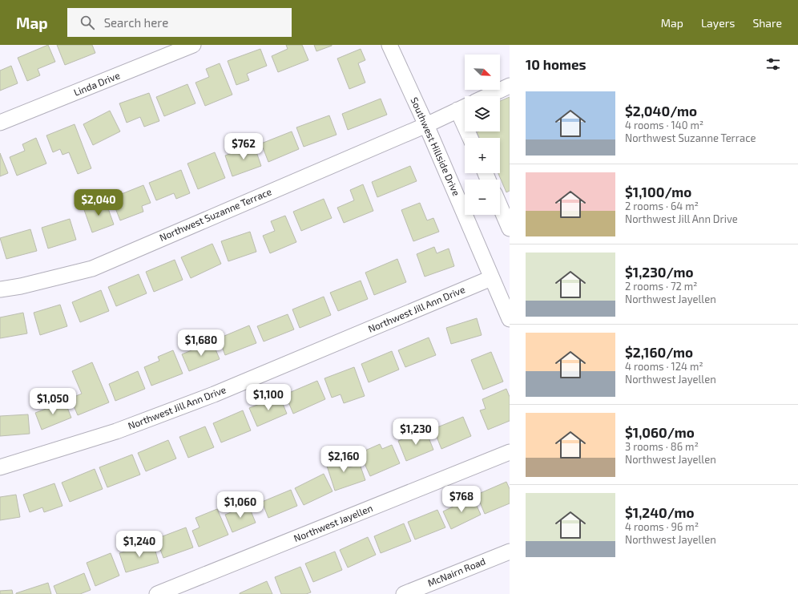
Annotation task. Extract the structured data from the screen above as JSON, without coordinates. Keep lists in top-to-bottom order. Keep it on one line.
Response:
{"streets":{"street":["Linda Drive","Southwest Hillside Drive","Northwest Suzanne Terrace","Northwest Jill Ann Drive","Northwest Jayellen","McNairn Road"]},"crossings":[["Southwest Hillside Drive","Northwest Suzanne Terrace"],["Southwest Hillside Drive","Northwest Jill Ann Drive"]],"north":"bottom right","page":{"header":"Map","search":"Search here","nav":["Map","Layers","Share"],"heading":"10 homes","map_buttons":["+","−"],"list":[{"name":"$2,040/mo","note":"4 rooms · 140 m² · Northwest Suzanne Terrace"},{"name":"$1,100/mo","note":"2 rooms · 64 m² · Northwest Jill Ann Drive"},{"name":"$1,230/mo","note":"2 rooms · 72 m² · Northwest Jayellen"},{"name":"$2,160/mo","note":"4 rooms · 124 m² · Northwest Jayellen"},{"name":"$1,060/mo","note":"3 rooms · 86 m² · Northwest Jayellen"},{"name":"$1,240/mo","note":"4 rooms · 96 m² · Northwest Jayellen"}],"price":["$762","$2,040","$1,680","$1,100","$1,050","$1,230","$2,160","$768","$1,060","$1,240"]}}
